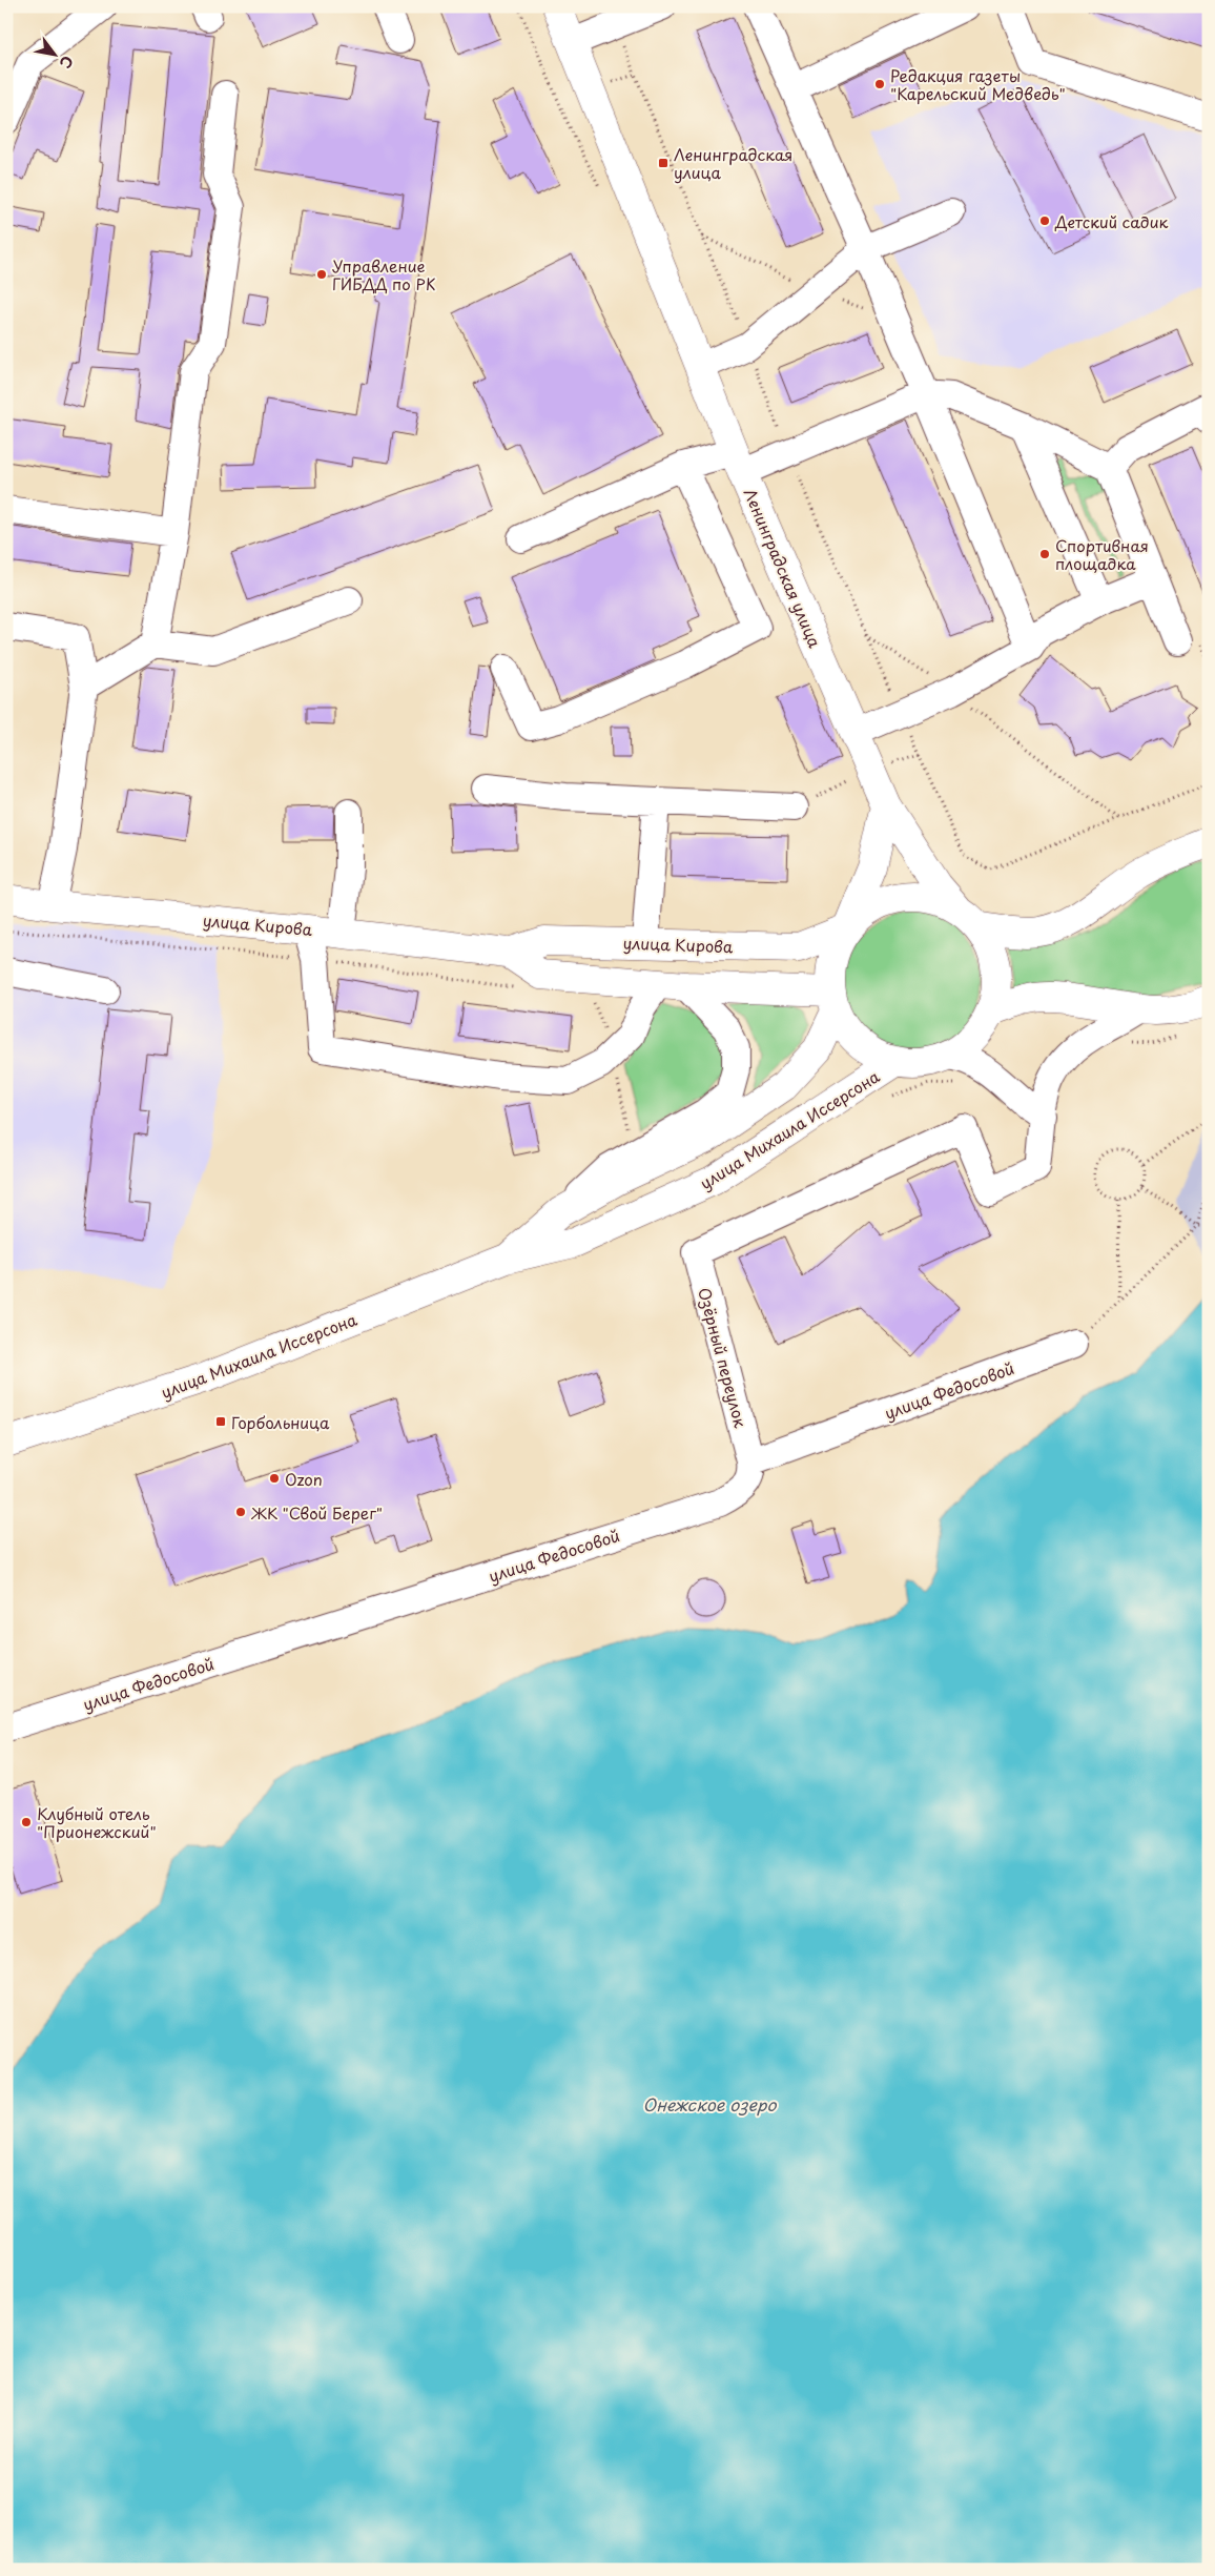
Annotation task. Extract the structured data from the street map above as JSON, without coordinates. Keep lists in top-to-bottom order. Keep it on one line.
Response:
{"streets":{"main road":["Ленинградская улица","улица Кирова","улица Михаила Иссерсона"],"street":["Озёрный переулок","улица Федосовой"]},"crossings":[["Ленинградская улица","улица Кирова"],["Ленинградская улица","улица Михаила Иссерсона"],["улица Кирова","улица Михаила Иссерсона"],["Озёрный переулок","улица Федосовой"]],"water":["Онежское озеро"],"places":{"other":["Редакция газеты \"Карельский Медведь\"","Детский садик","Управление ГИБДД по РК","Спортивная площадка","Ozon","ЖК \"Свой Берег\"","Клубный отель \"Прионежский\""],"transit":["Ленинградская улица","Горбольница"]},"north":"bottom right"}
